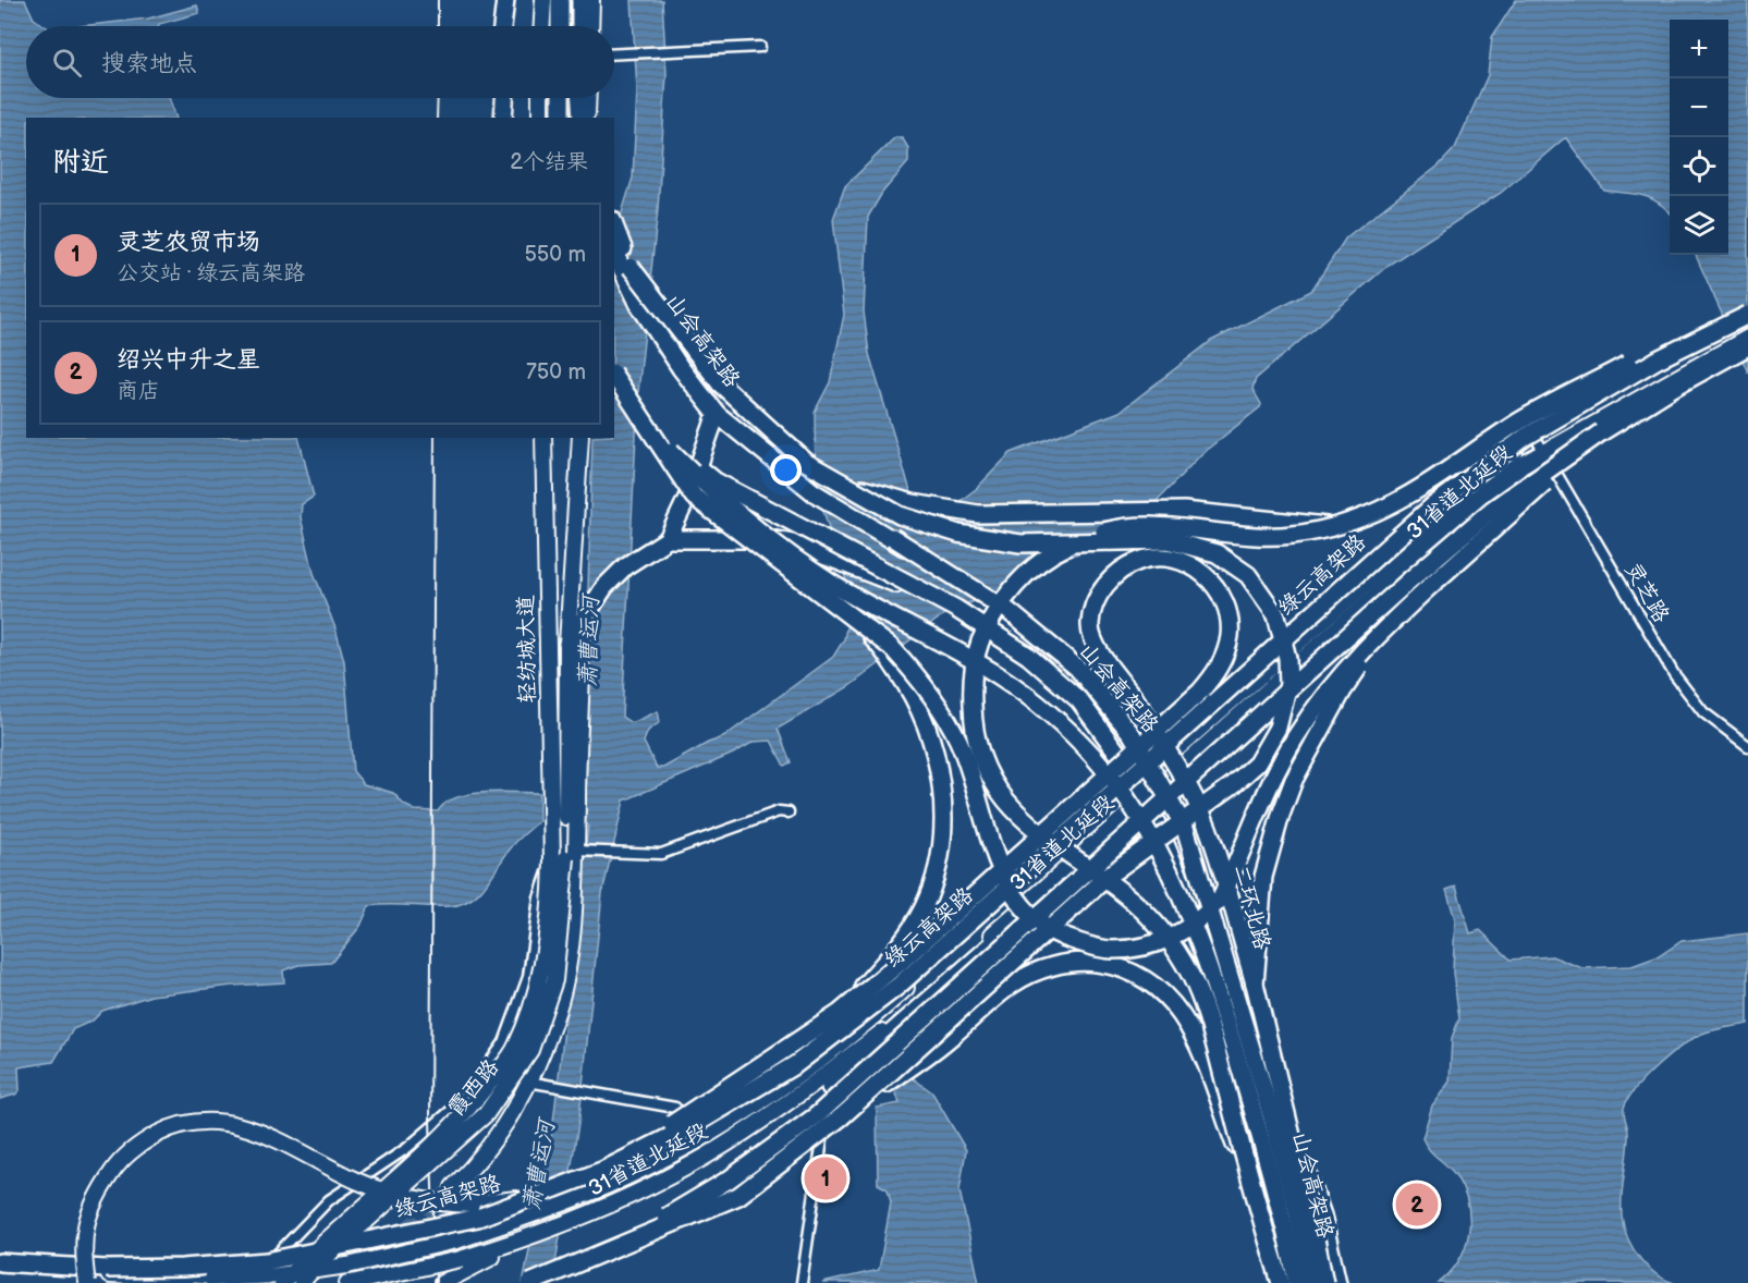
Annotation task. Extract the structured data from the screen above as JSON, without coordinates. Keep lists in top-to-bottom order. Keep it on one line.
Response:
{"streets":{"highway":["山会高架路","绿云高架路","二环北路"],"main road":["31省道北延段","轻纺城大道","霞西路"],"street":["灵芝路"]},"crossings":[["山会高架路","二环北路"],["31省道北延段","灵芝路"],["31省道北延段","二环北路"]],"water":["萧曹运河"],"page":{"map_buttons":["+","−"],"search":"搜索地点","heading":["附近","2个结果"],"list":[{"mark":"1","name":"灵芝农贸市场","note":"公交站 · 绿云高架路","value":"550 m"},{"mark":"2","name":"绍兴中升之星","note":"商店","value":"750 m"}],"pins":["1","2"]}}
